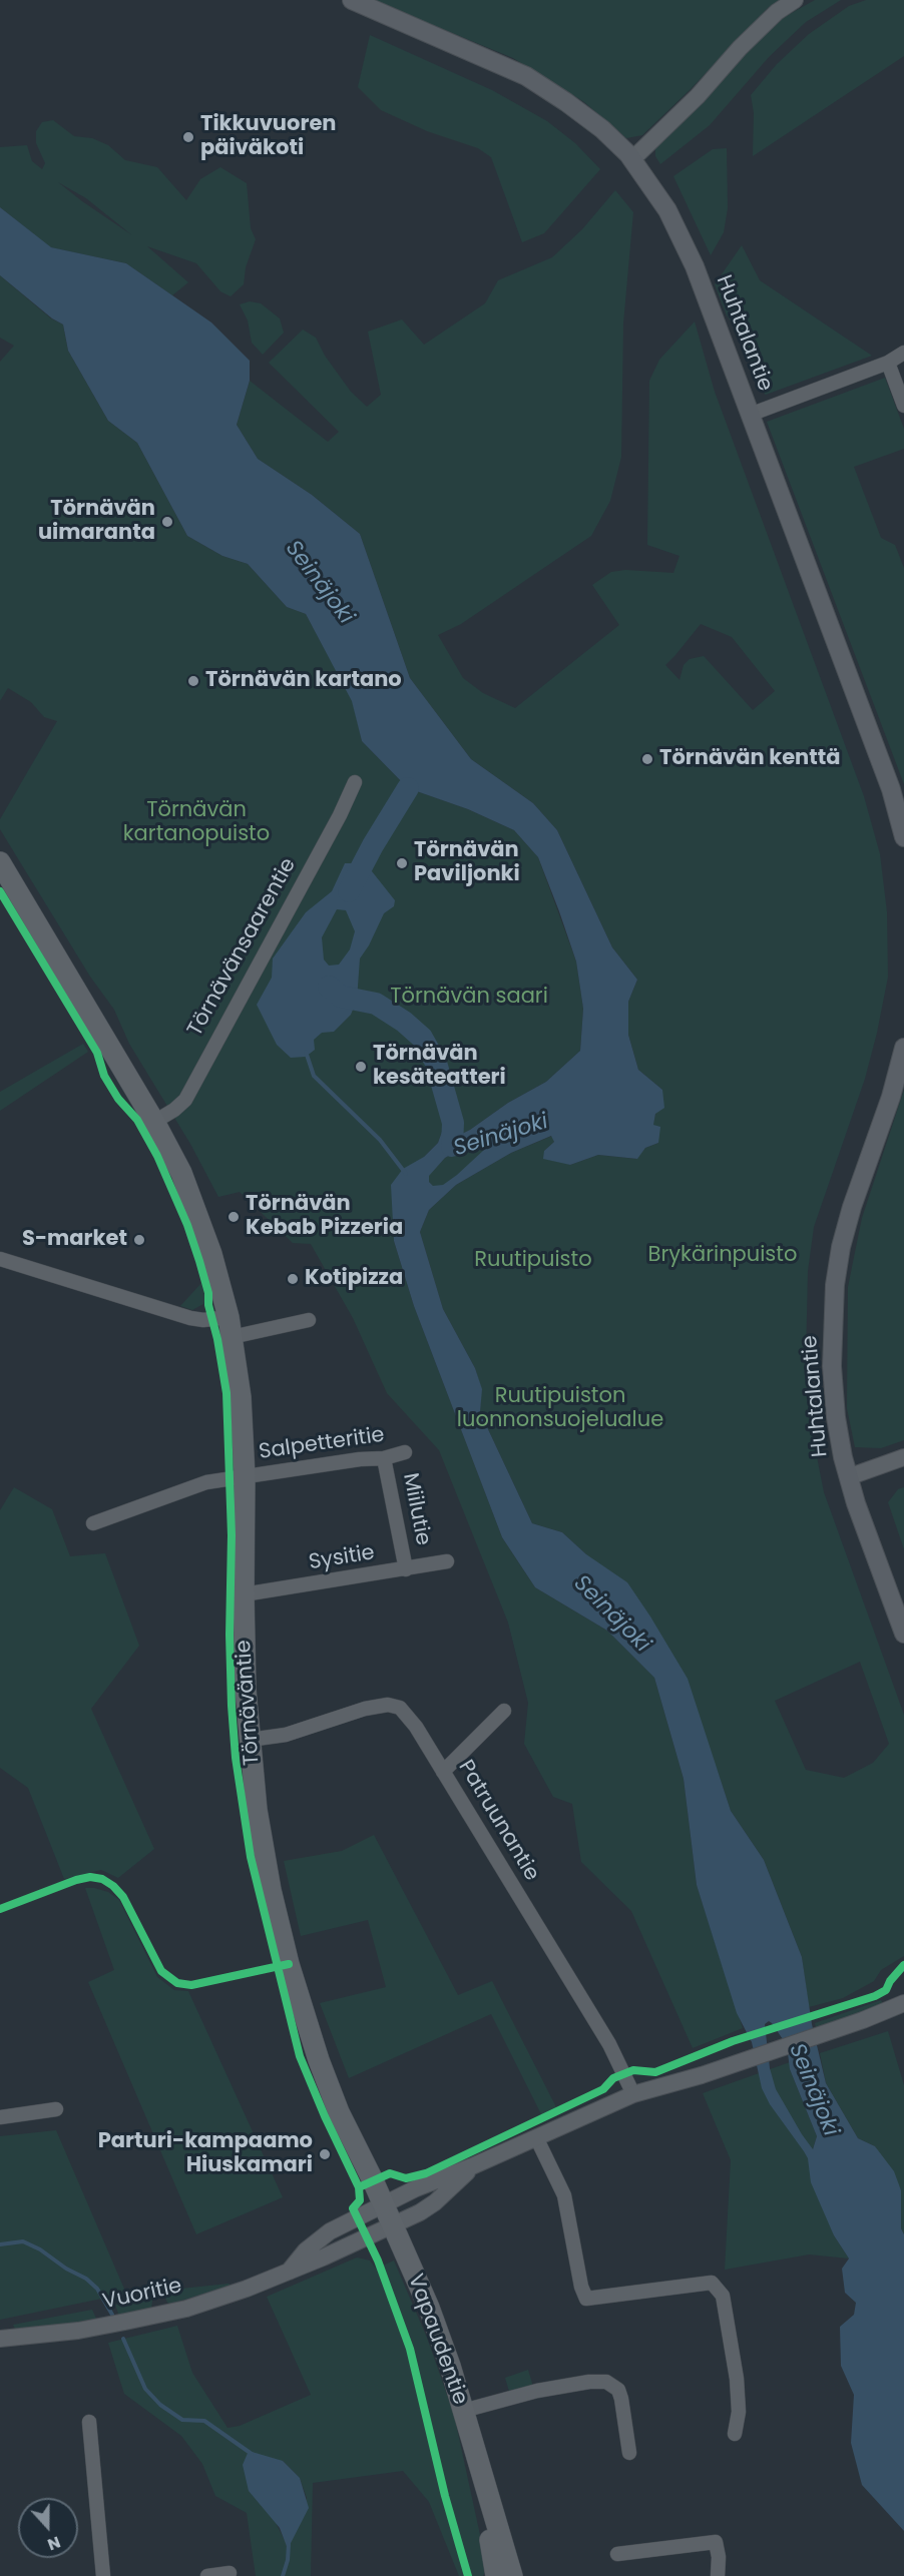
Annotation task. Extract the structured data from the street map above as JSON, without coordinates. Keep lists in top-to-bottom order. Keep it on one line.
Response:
{"streets":{"main road":["Huhtalantie","Törnäväntie","Vapaudentie"],"street":["Törnävänsaarentie","Salpetteritie","Miilutie","Sysitie","Patruunantie","Vuoritie"]},"crossings":[["Törnävänsaarentie","Törnäväntie"],["Salpetteritie","Miilutie"],["Salpetteritie","Törnäväntie"],["Miilutie","Sysitie"],["Sysitie","Törnäväntie"],["Törnäväntie","Patruunantie"],["Törnäväntie","Vuoritie"],["Törnäväntie","Vapaudentie"],["Vuoritie","Vapaudentie"]],"water":["Seinäjoki"],"parks":["Törnävän kartanopuisto","Törnävän saari","Brykärinpuisto","Ruutipuisto","Ruutipuiston luonnonsuojelualue"],"places":["Tikkuvuoren päiväkoti","Törnävän uimaranta","Törnävän kartano","Törnävän kenttä","Törnävän Paviljonki","Törnävän kesäteatteri","Törnävän Kebab Pizzeria","S-market","Kotipizza","Parturi-kampaamo Hiuskamari"],"north":"bottom"}
